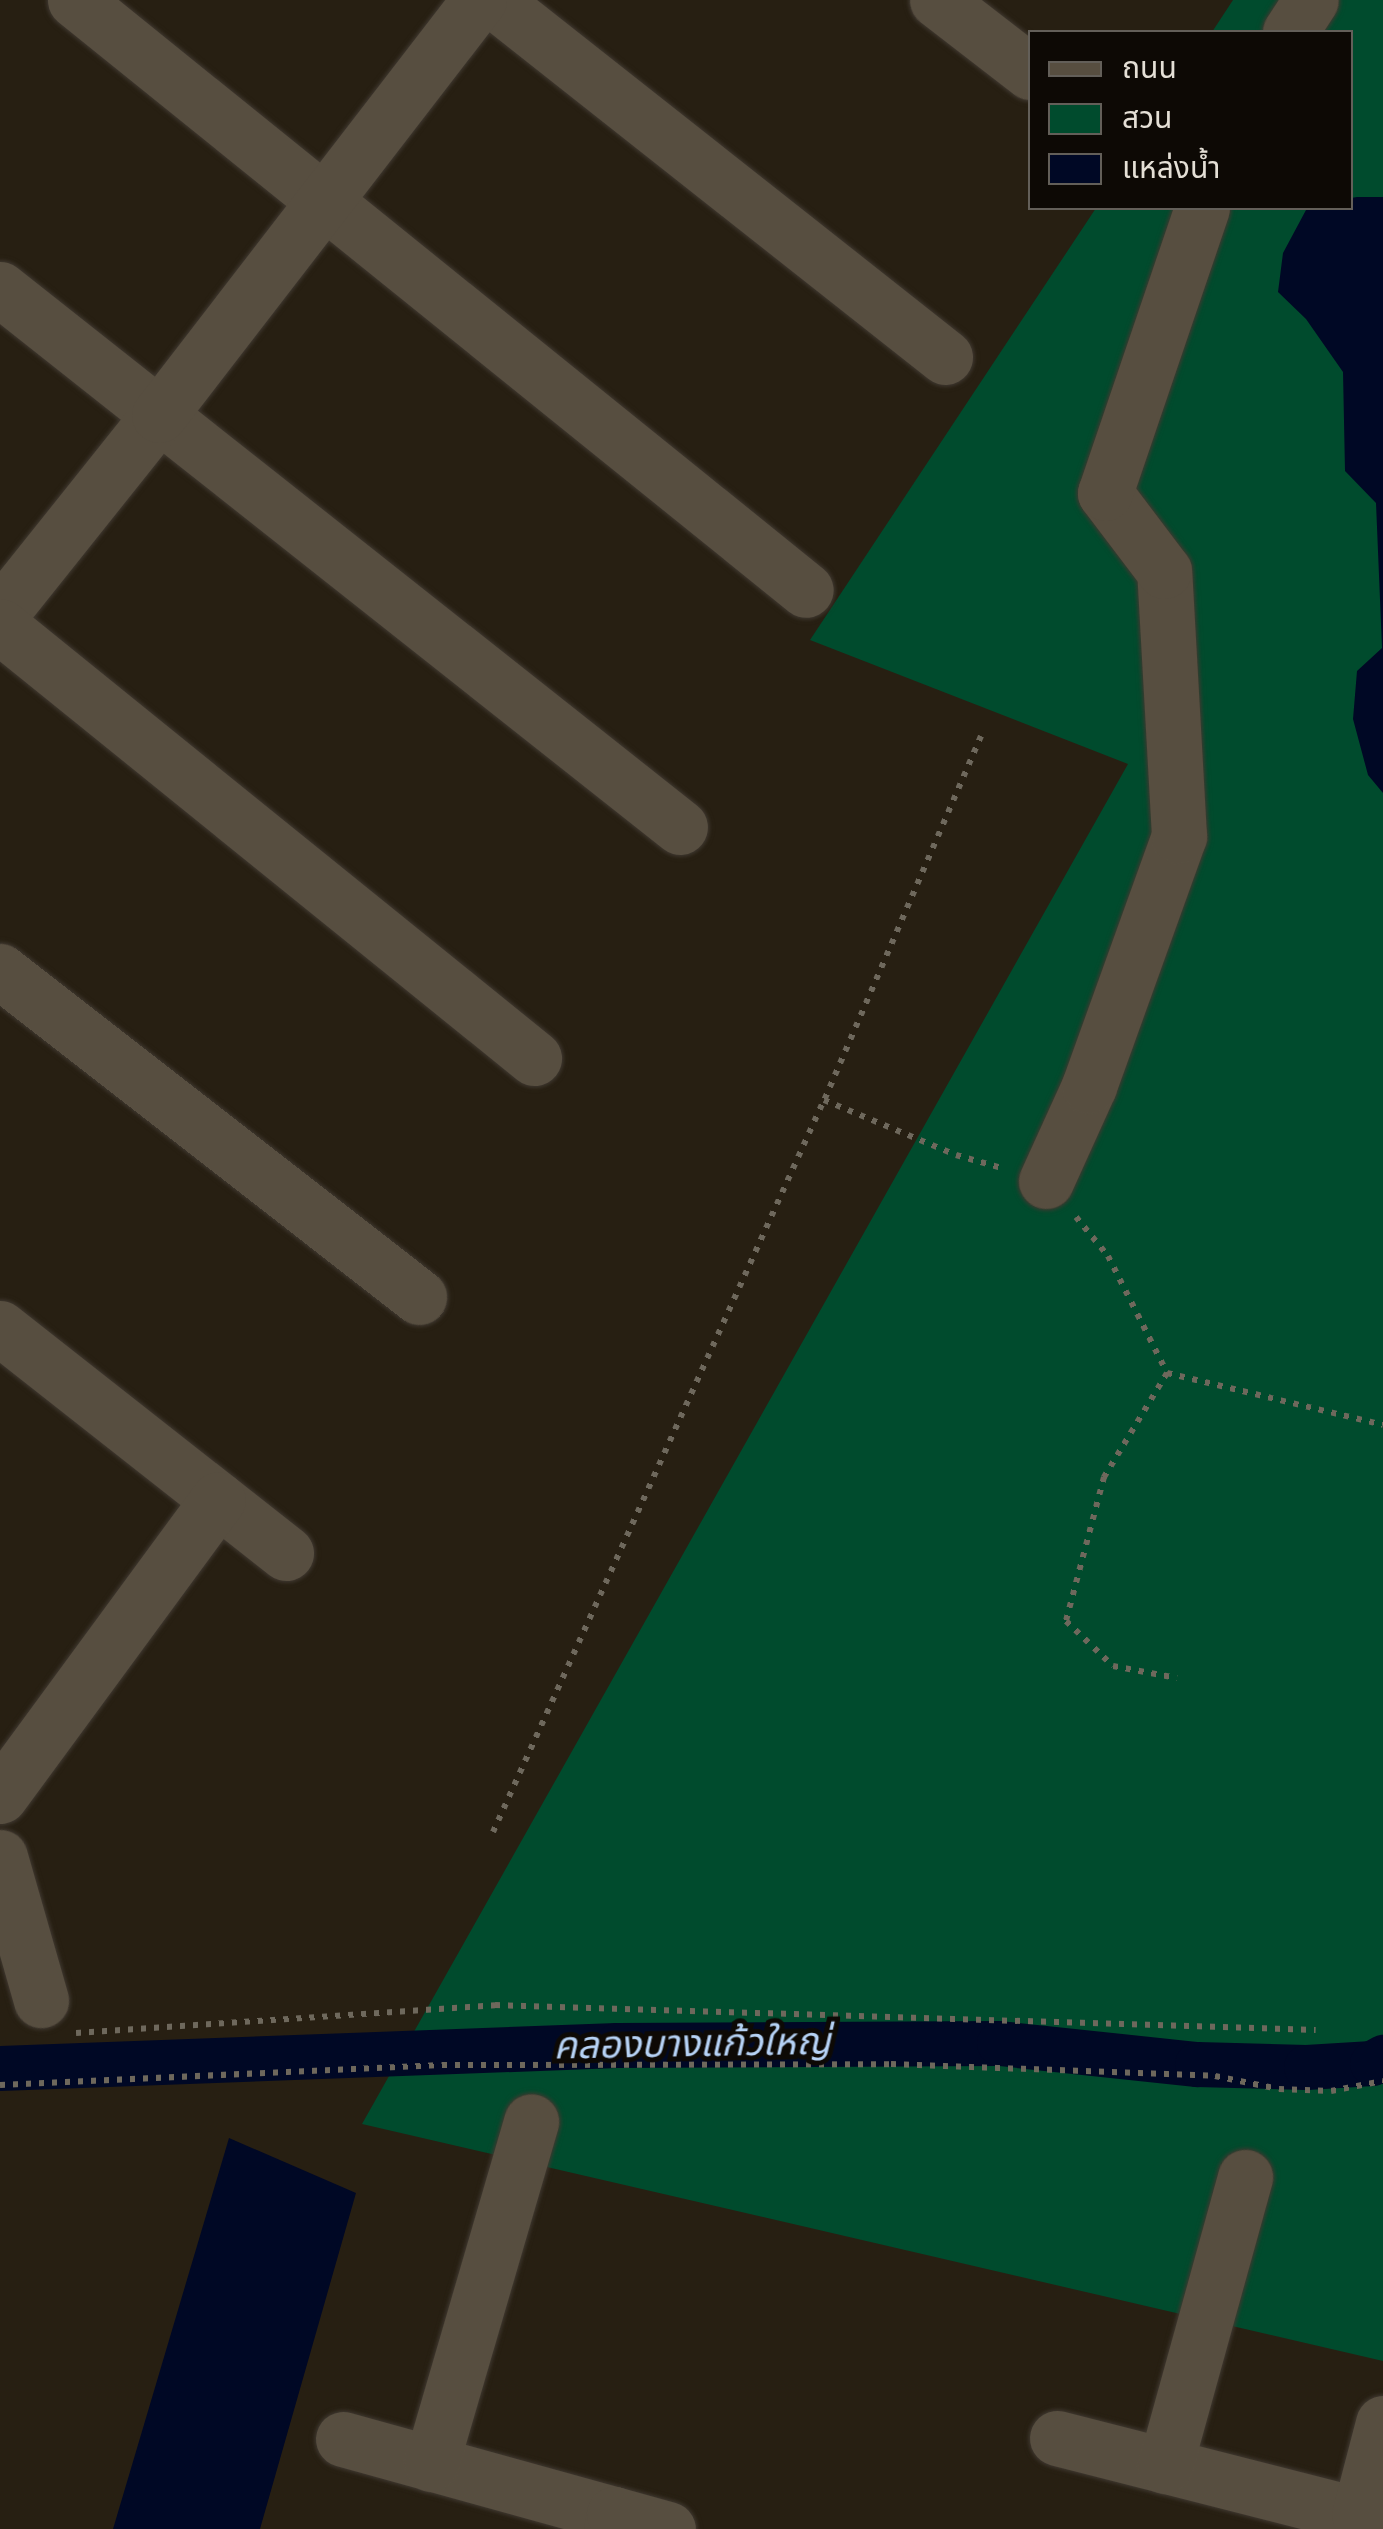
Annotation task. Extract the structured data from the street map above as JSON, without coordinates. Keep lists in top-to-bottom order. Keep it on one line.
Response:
{"water":["คลองบางแก้วใหญ่"],"legend":["ถนน","สวน","แหล่งน้ำ"]}
